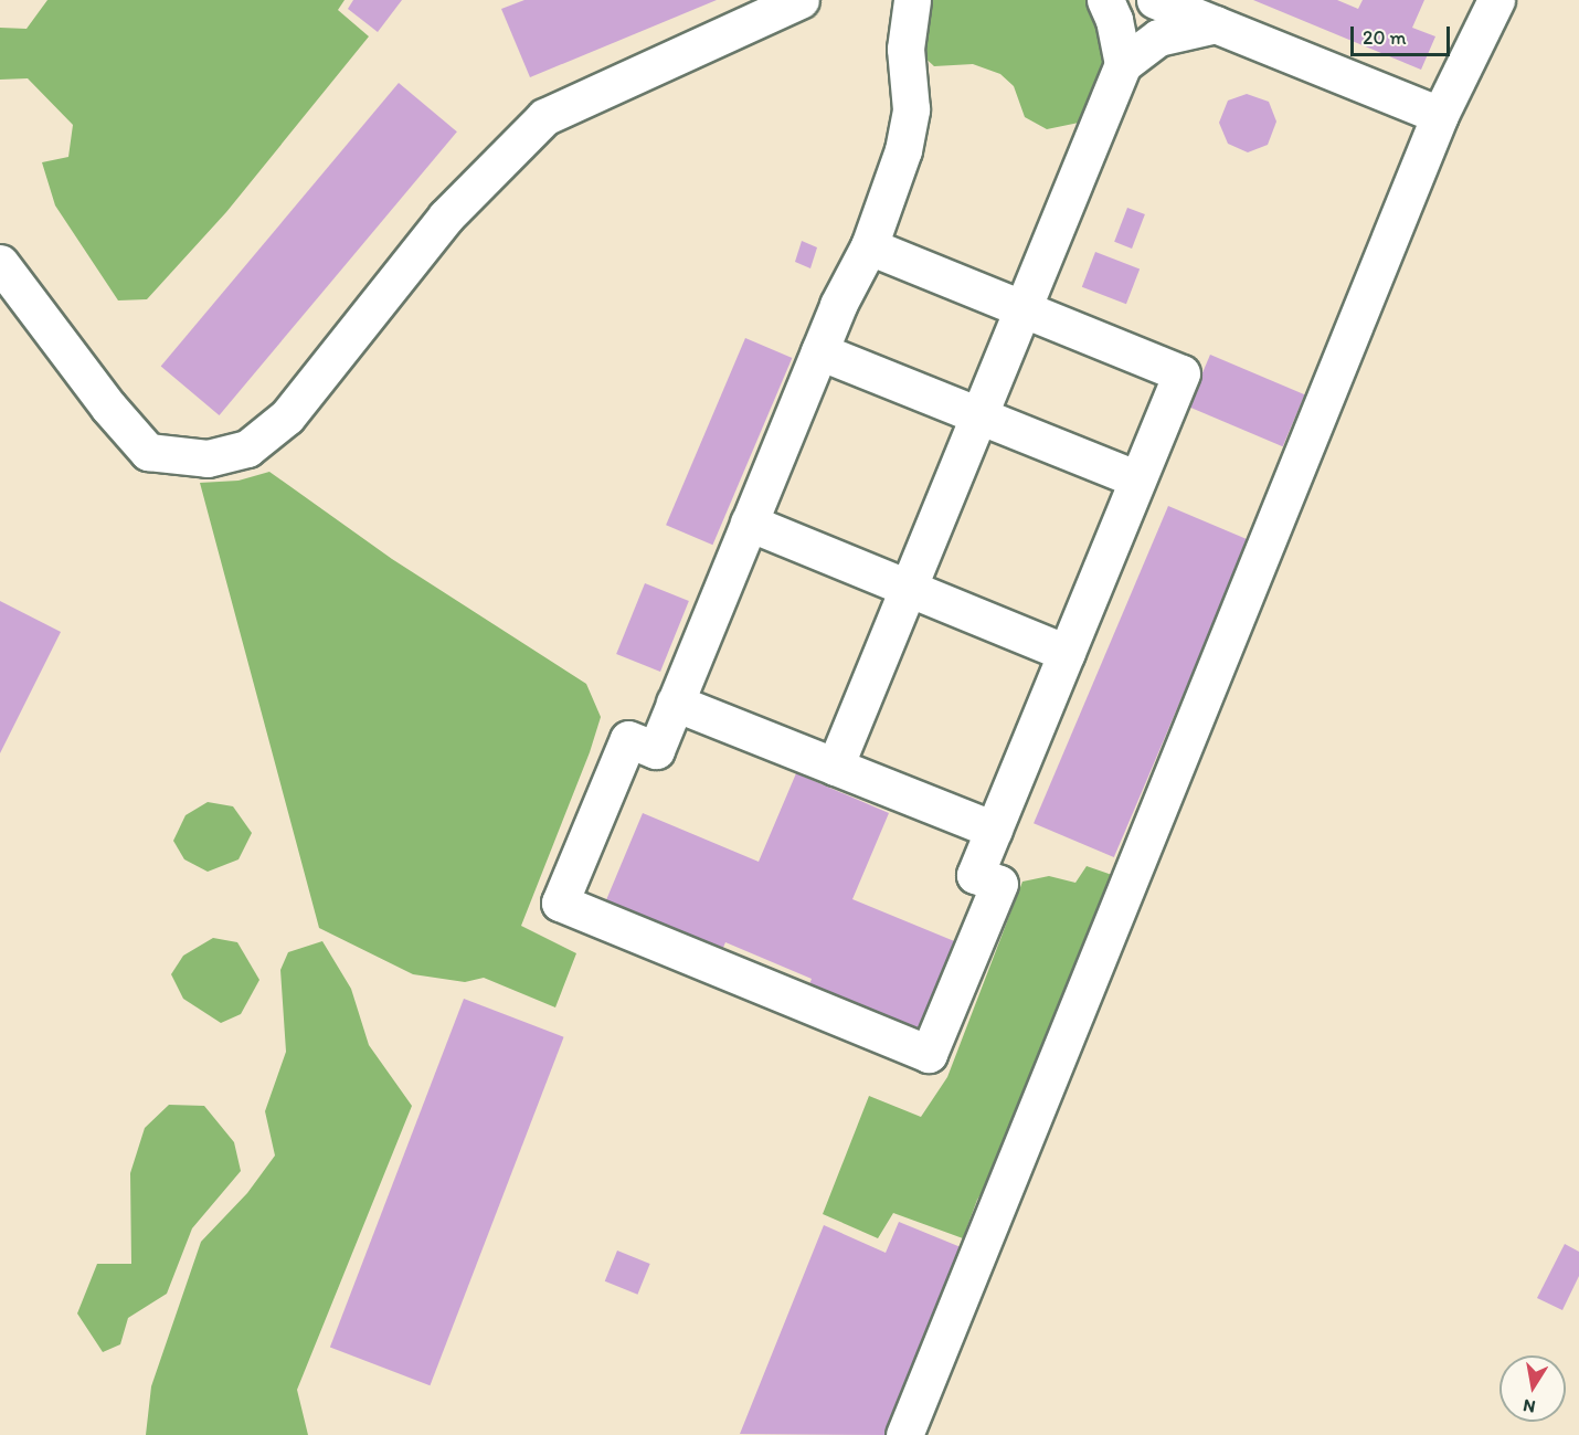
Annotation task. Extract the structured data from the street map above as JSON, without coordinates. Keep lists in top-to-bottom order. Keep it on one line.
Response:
{"scale_bar":"20 m","north":"bottom"}
